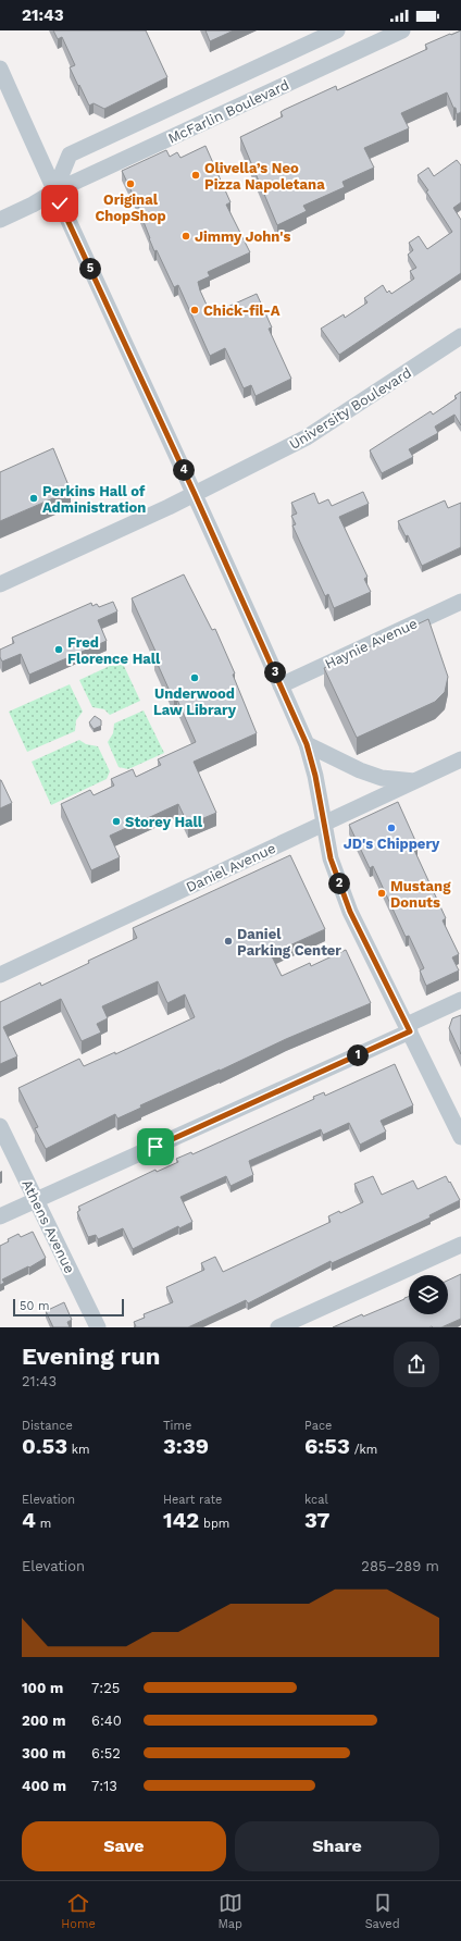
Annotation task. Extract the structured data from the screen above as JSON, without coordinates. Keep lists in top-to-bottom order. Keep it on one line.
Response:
{"streets":{"street":["McFarlin Boulevard","University Boulevard","Haynie Avenue","Daniel Avenue","Athens Avenue"]},"places":["Olivella’s Neo Pizza Napoletana","Original ChopShop","Jimmy John's","Chick-fil-A","Perkins Hall of Administration","Fred Florence Hall","Underwood Law Library","Storey Hall","JD's Chippery","Mustang Donuts","Daniel Parking Center"],"scale_bar":"50 m","page":{"status":"21:43","pins":["5","4","3","2","1"],"scale":"50 m","heading":["Evening run","21:43"],"stats":[["Distance","0.53 km"],["Time","3:39"],["Pace","6:53 /km"],["Elevation","4 m"],["Heart rate","142 bpm"],["kcal","37"]],"chart":["Elevation","285–289 m"],"list":[{"name":"100 m","note":"7:25"},{"name":"200 m","note":"6:40"},{"name":"300 m","note":"6:52"},{"name":"400 m","note":"7:13"}],"buttons":["Save","Share"],"tabs":["Home","Map","Saved"]}}
